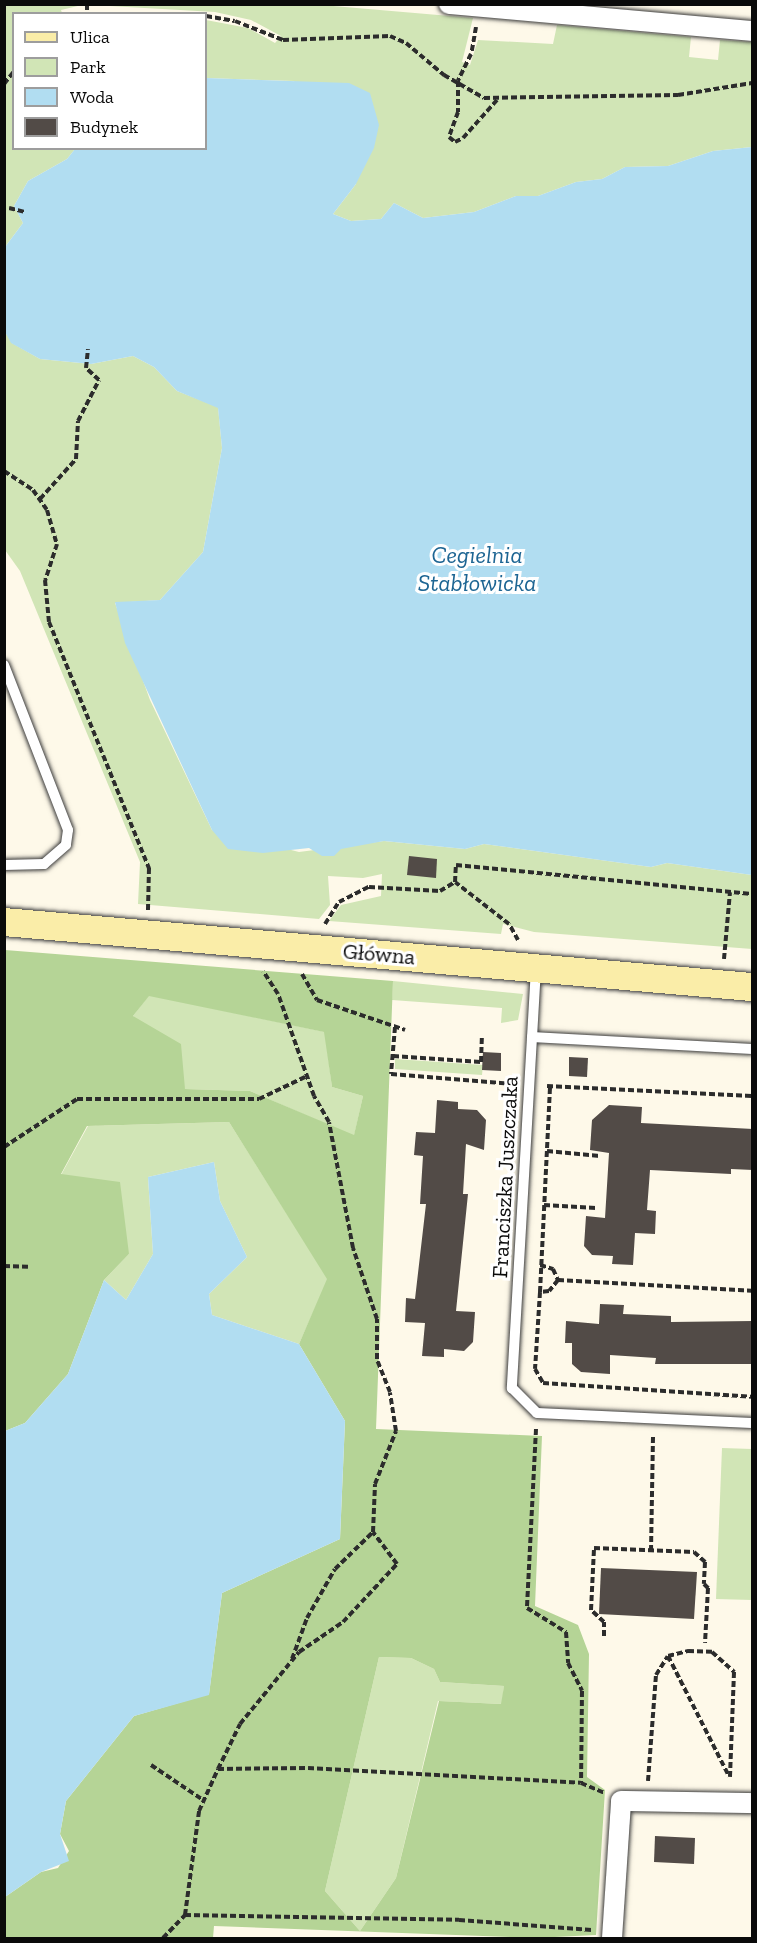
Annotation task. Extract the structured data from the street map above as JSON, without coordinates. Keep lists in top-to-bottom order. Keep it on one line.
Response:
{"streets":{"street":["Główna"],"lane":["Franciszka Juszczaka"]},"crossings":[["Główna","Franciszka Juszczaka"]],"water":["Cegielnia Stabłowicka"],"legend":["Ulica","Park","Woda","Budynek"]}
